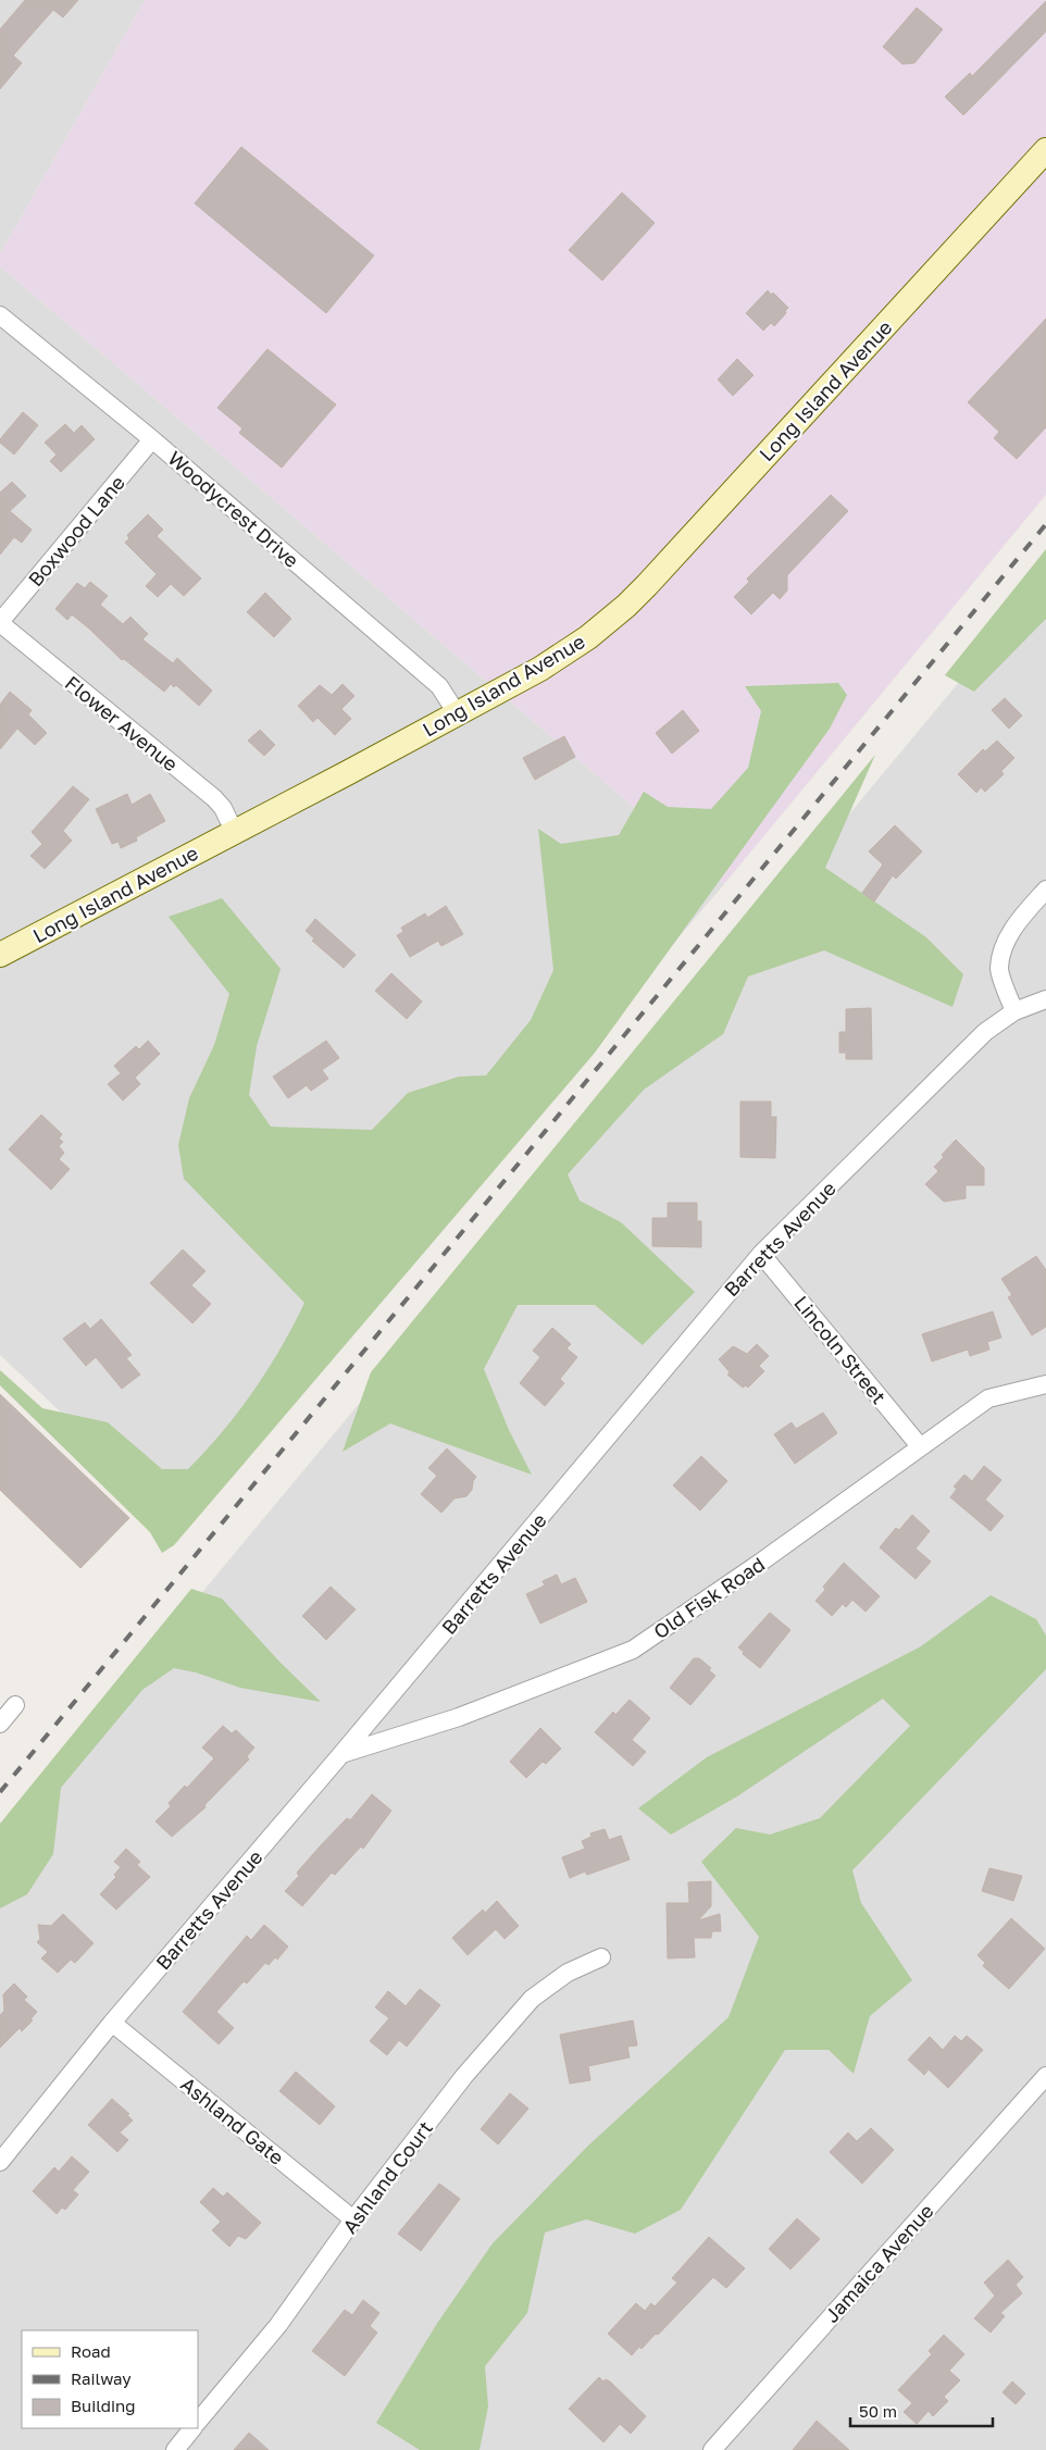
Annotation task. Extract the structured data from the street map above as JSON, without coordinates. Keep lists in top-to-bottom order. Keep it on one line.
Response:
{"streets":{"street":["Long Island Avenue","Woodycrest Drive","Boxwood Lane","Flower Avenue","Barretts Avenue","Lincoln Street","Old Fisk Road","Ashland Gate","Ashland Court","Jamaica Avenue"]},"crossings":[["Long Island Avenue","Woodycrest Drive"],["Long Island Avenue","Flower Avenue"],["Woodycrest Drive","Boxwood Lane"],["Boxwood Lane","Flower Avenue"],["Barretts Avenue","Lincoln Street"],["Barretts Avenue","Old Fisk Road"],["Barretts Avenue","Ashland Gate"],["Lincoln Street","Old Fisk Road"],["Ashland Gate","Ashland Court"]],"legend":["Road","Railway","Building"],"scale_bar":"50 m"}
